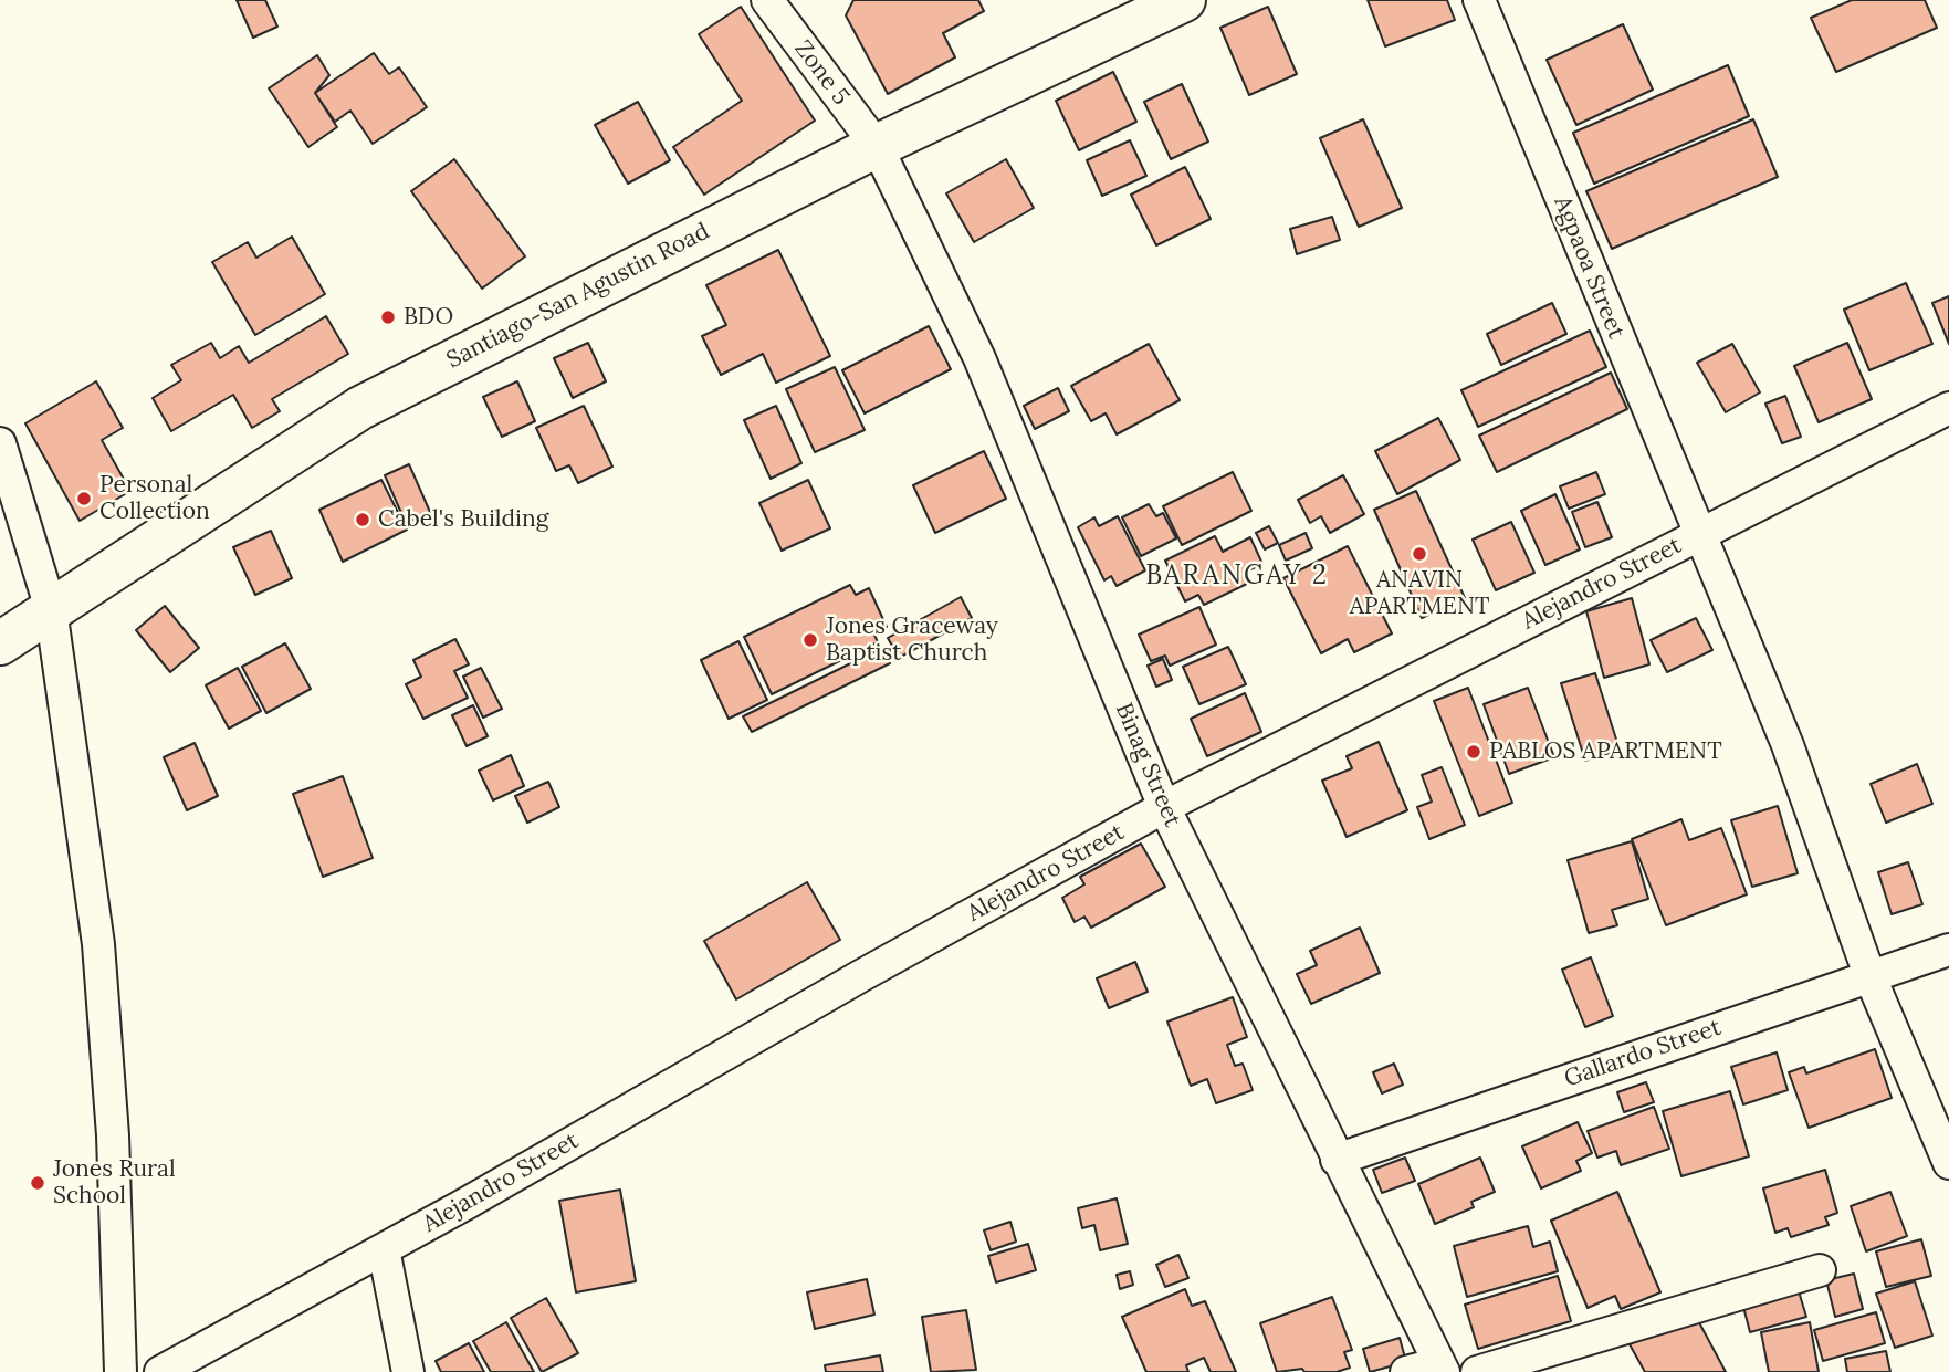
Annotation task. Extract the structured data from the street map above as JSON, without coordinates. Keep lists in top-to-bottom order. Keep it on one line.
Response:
{"streets":{"main road":["Santiago-San Agustin Road"],"street":["Zone 5","Agpaoa Street","Alejandro Street","Binag Street","Gallardo Street"]},"crossings":[["Zone 5","Santiago-San Agustin Road"],["Zone 5","Binag Street"],["Agpaoa Street","Alejandro Street"],["Agpaoa Street","Gallardo Street"],["Santiago-San Agustin Road","Binag Street"],["Alejandro Street","Binag Street"],["Binag Street","Gallardo Street"]],"districts":["BARANGAY 2"],"places":["BDO","Personal Collection","Cabel's Building","ANAVIN APARTMENT","Jones Graceway Baptist Church","PABLOS APARTMENT","Jones Rural School"]}
